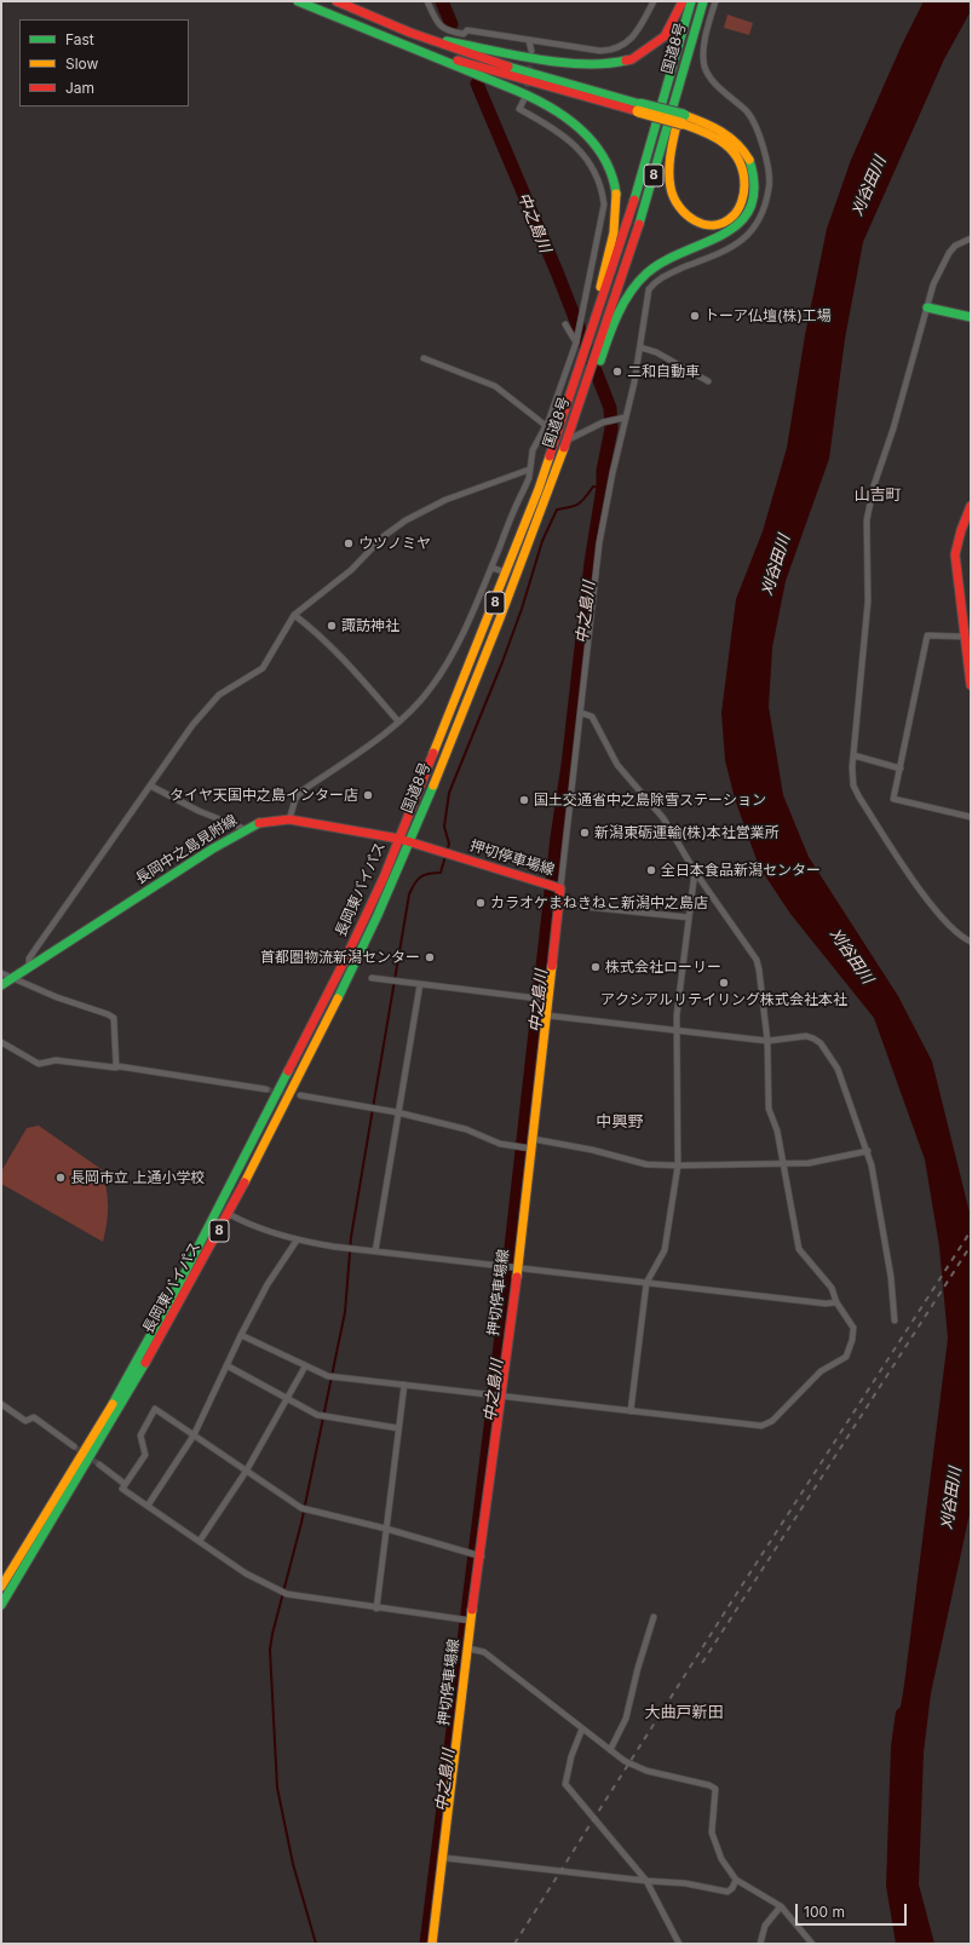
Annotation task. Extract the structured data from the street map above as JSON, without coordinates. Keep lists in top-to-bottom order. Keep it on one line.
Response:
{"streets":{"main road":["国道8号","8","長岡中之島見附線","押切停車場線","長岡東バイパス"]},"crossings":[["国道8号","長岡中之島見附線"],["国道8号","押切停車場線"],["国道8号","長岡東バイパス"],["長岡中之島見附線","押切停車場線"],["長岡中之島見附線","長岡東バイパス"],["押切停車場線","長岡東バイパス"]],"districts":["山吉町","中興野","大曲戸新田"],"water":["刈谷田川","中之島川"],"places":["トーア仏壇(株)工場","二和自動車","ウツノミヤ","諏訪神社","タイヤ天国中之島インター店","国土交通省中之島除雪ステーション","新潟東砺運輸(株)本社営業所","全日本食品新潟センター","カラオケまねきねこ新潟中之島店","首都圏物流新潟センター","株式会社ローリー","アクシアルリテイリング株式会社本社","長岡市立 上通小学校"],"legend":["Fast","Slow","Jam"],"scale_bar":"100 m"}
